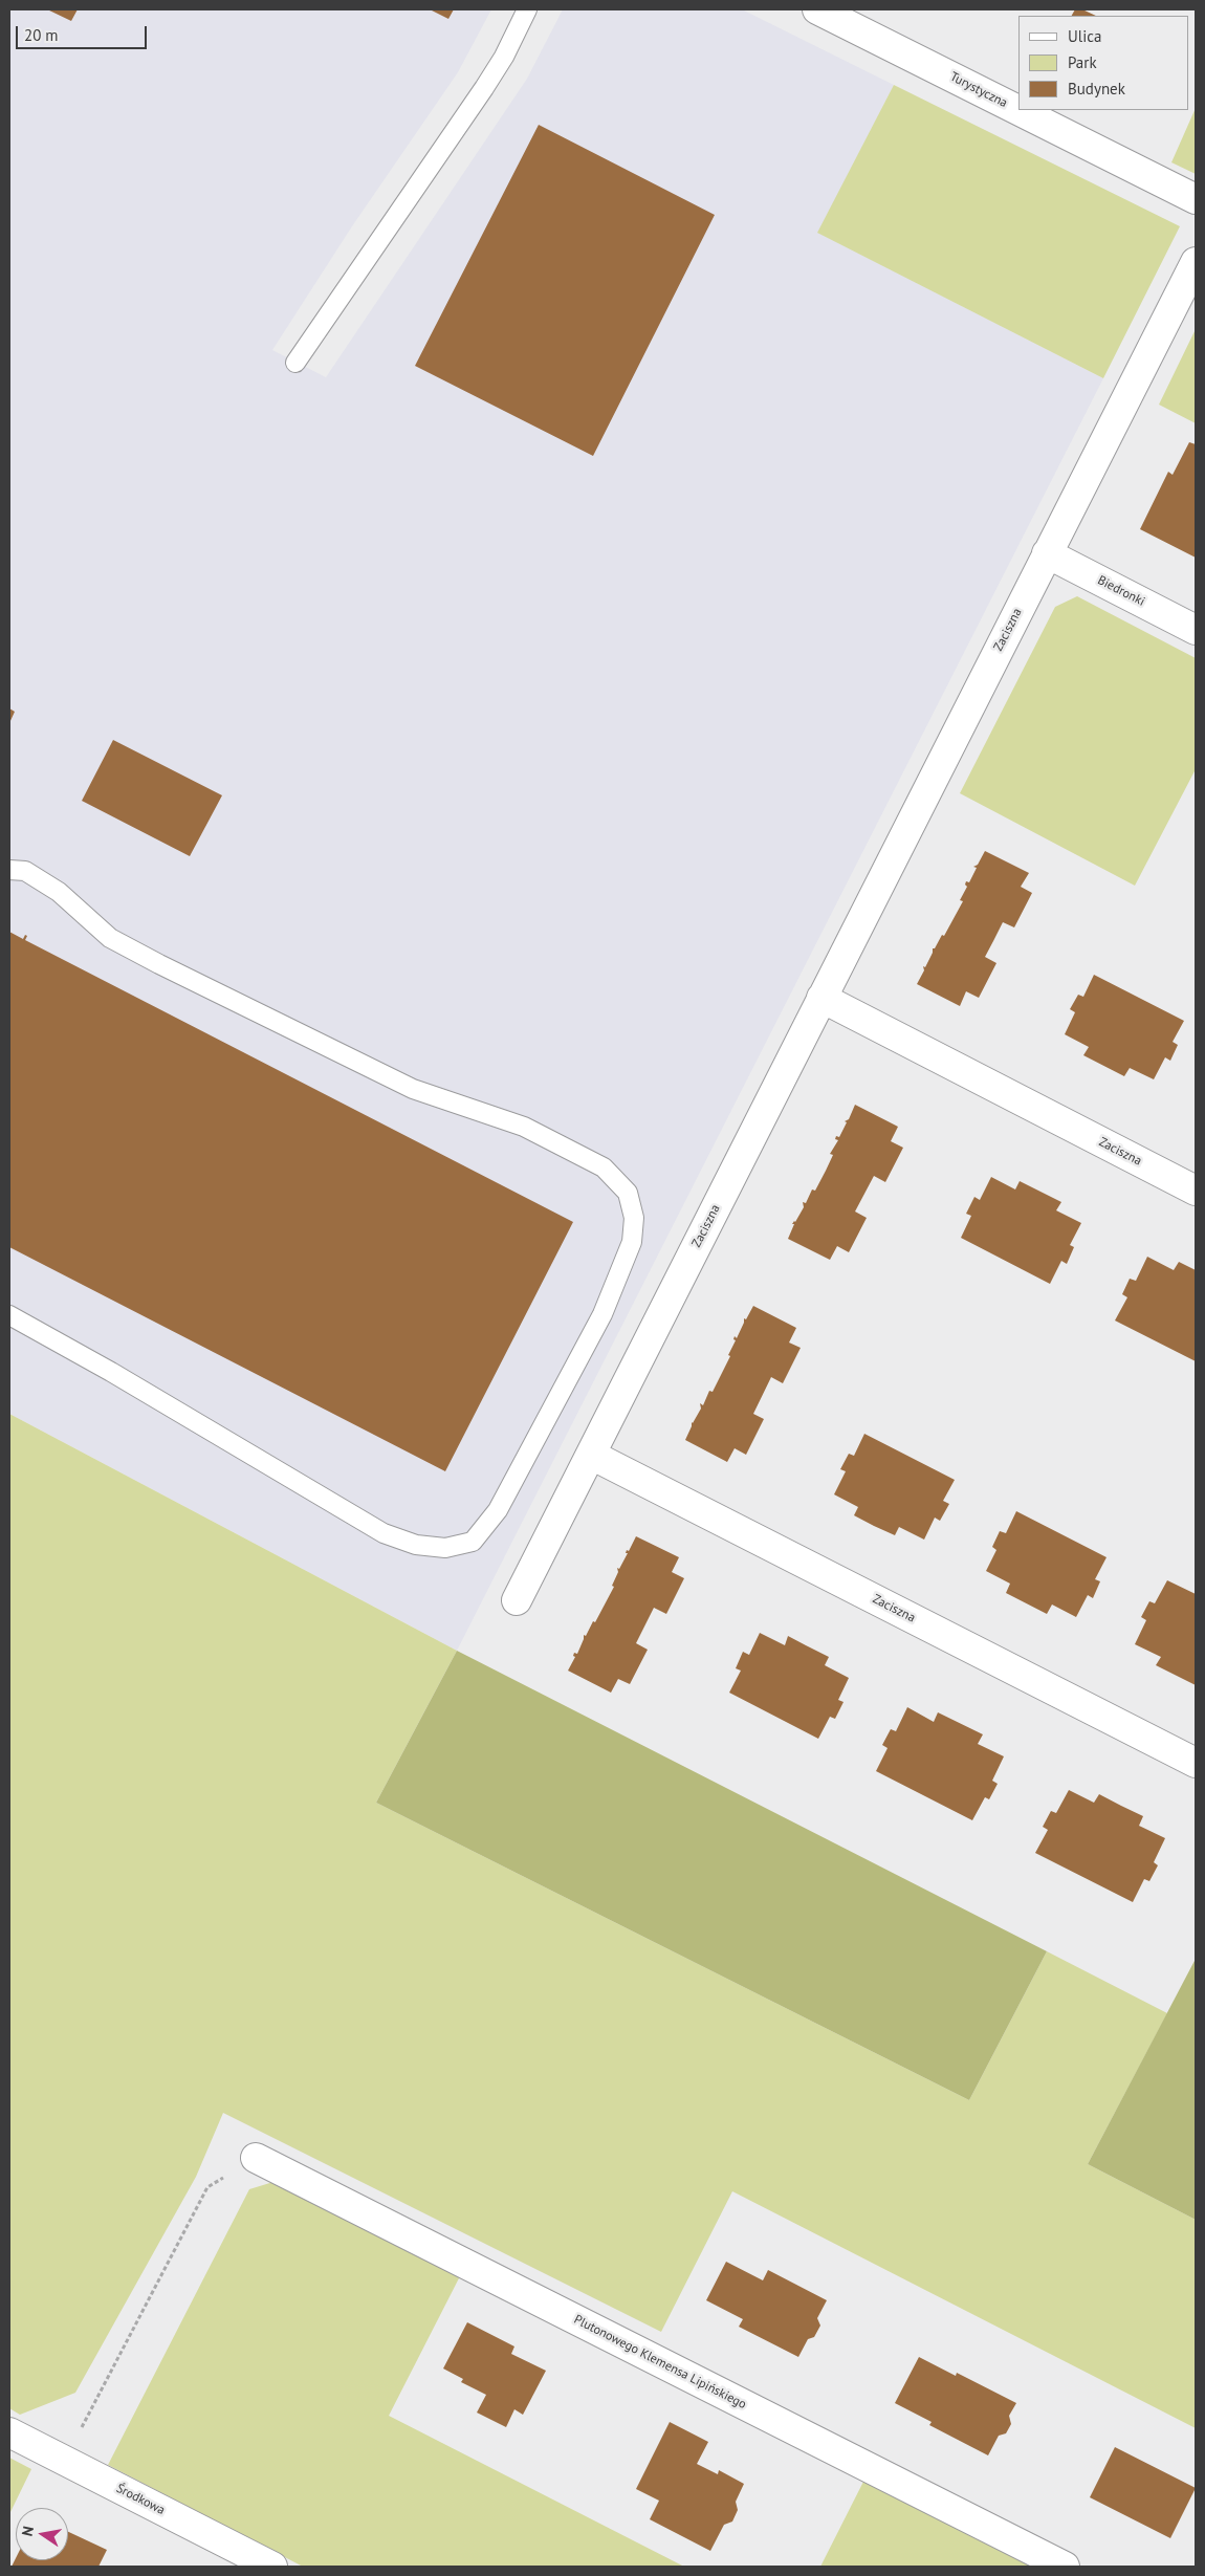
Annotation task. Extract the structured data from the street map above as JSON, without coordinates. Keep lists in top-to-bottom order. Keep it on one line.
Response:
{"streets":{"street":["Turystyczna","Biedronki","Zaciszna","Plutonowego Klemensa Lipińskiego","Środkowa"]},"crossings":[["Biedronki","Zaciszna"]],"legend":["Ulica","Park","Budynek"],"scale_bar":"20 m","north":"left"}
